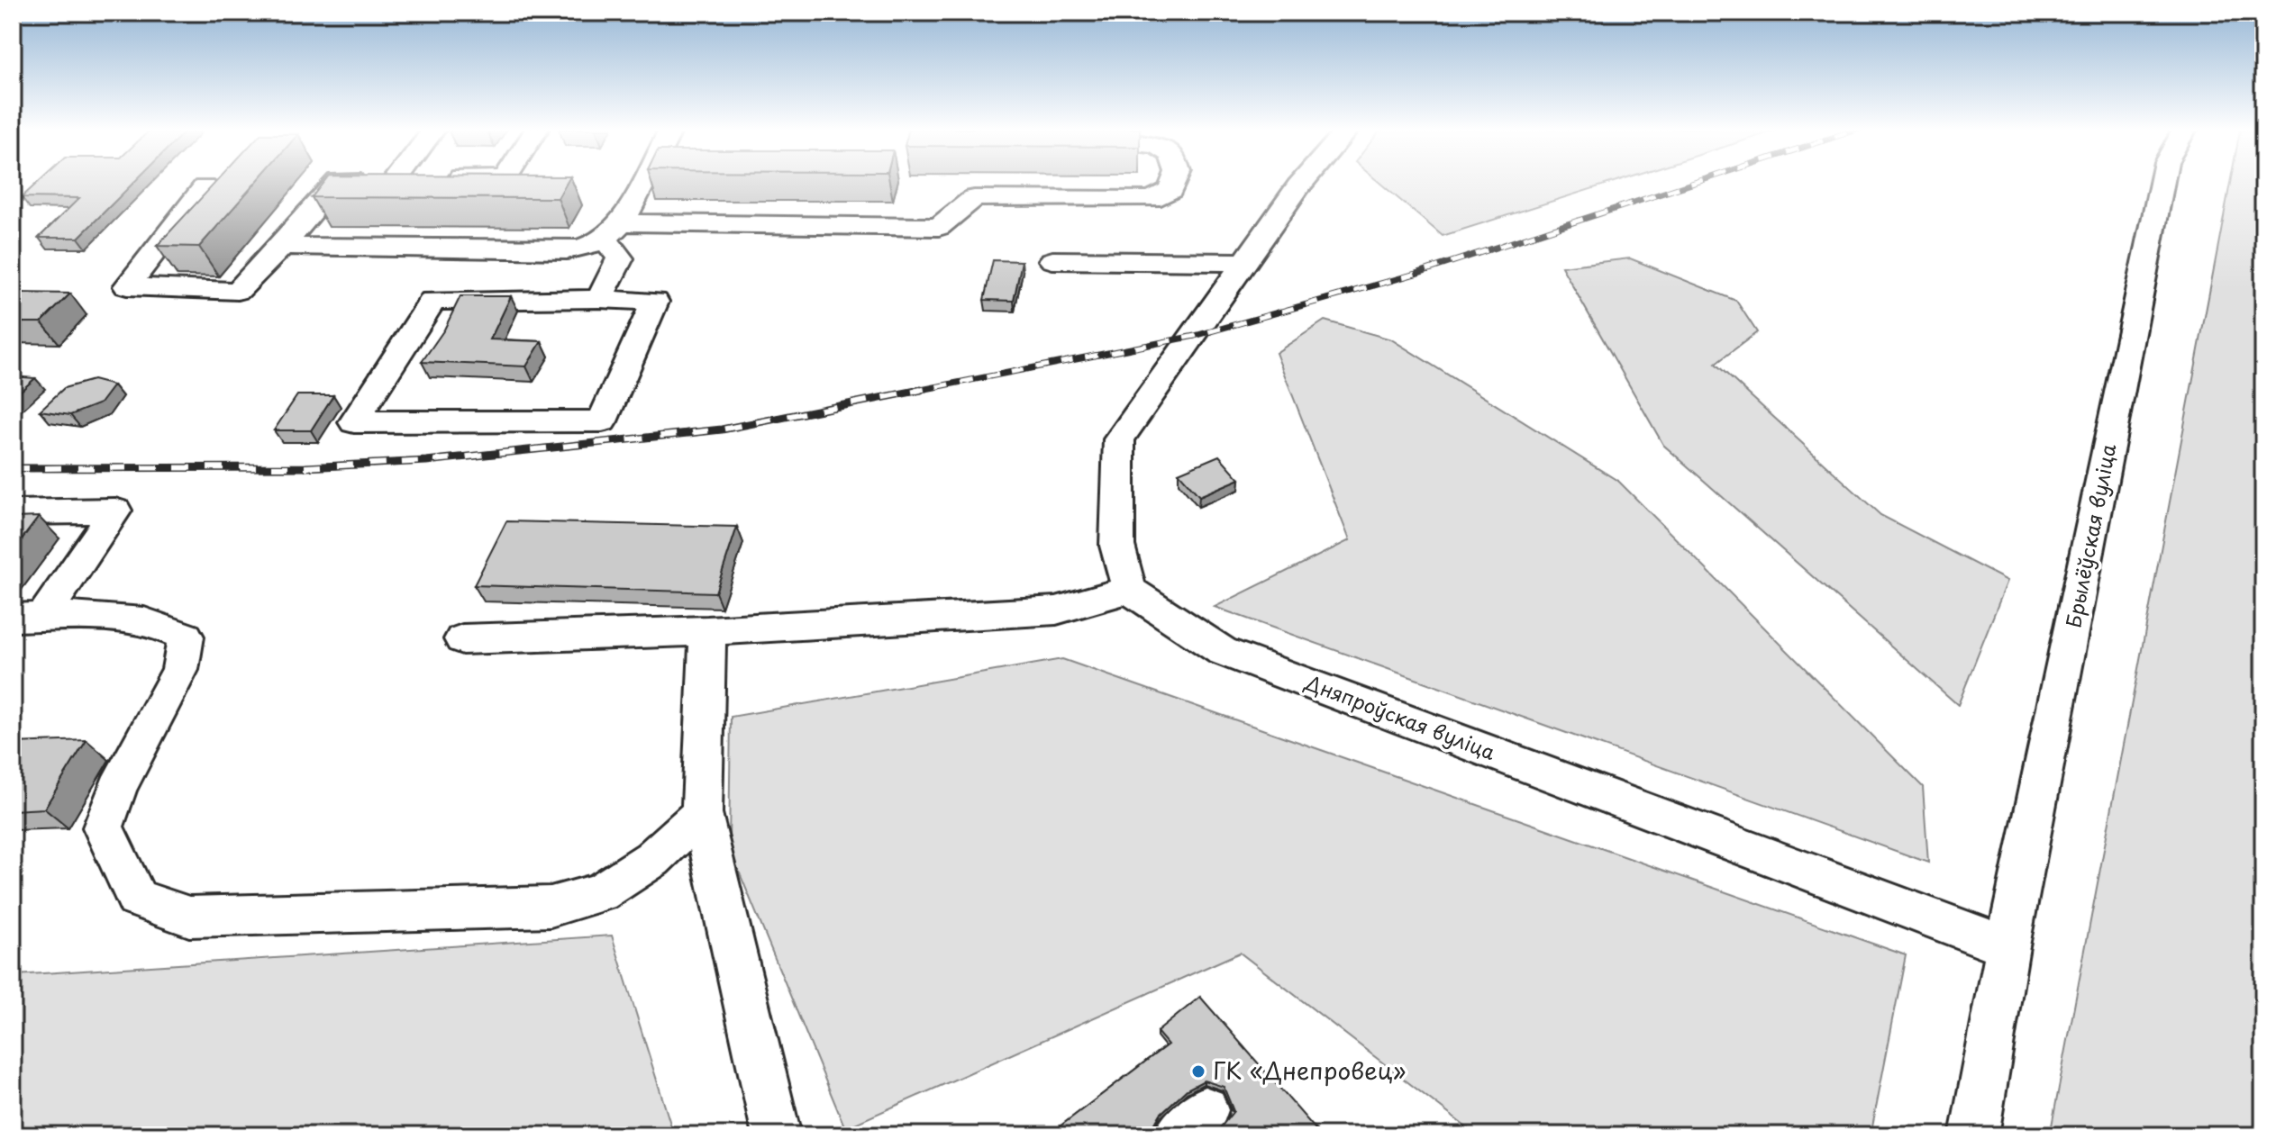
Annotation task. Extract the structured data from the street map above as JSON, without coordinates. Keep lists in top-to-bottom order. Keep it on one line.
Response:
{"streets":{"street":["Брылёўская вуліца","Дняпроўская вуліца"]},"crossings":[["Брылёўская вуліца","Дняпроўская вуліца"]],"places":["ГК «Днепровец»"]}
